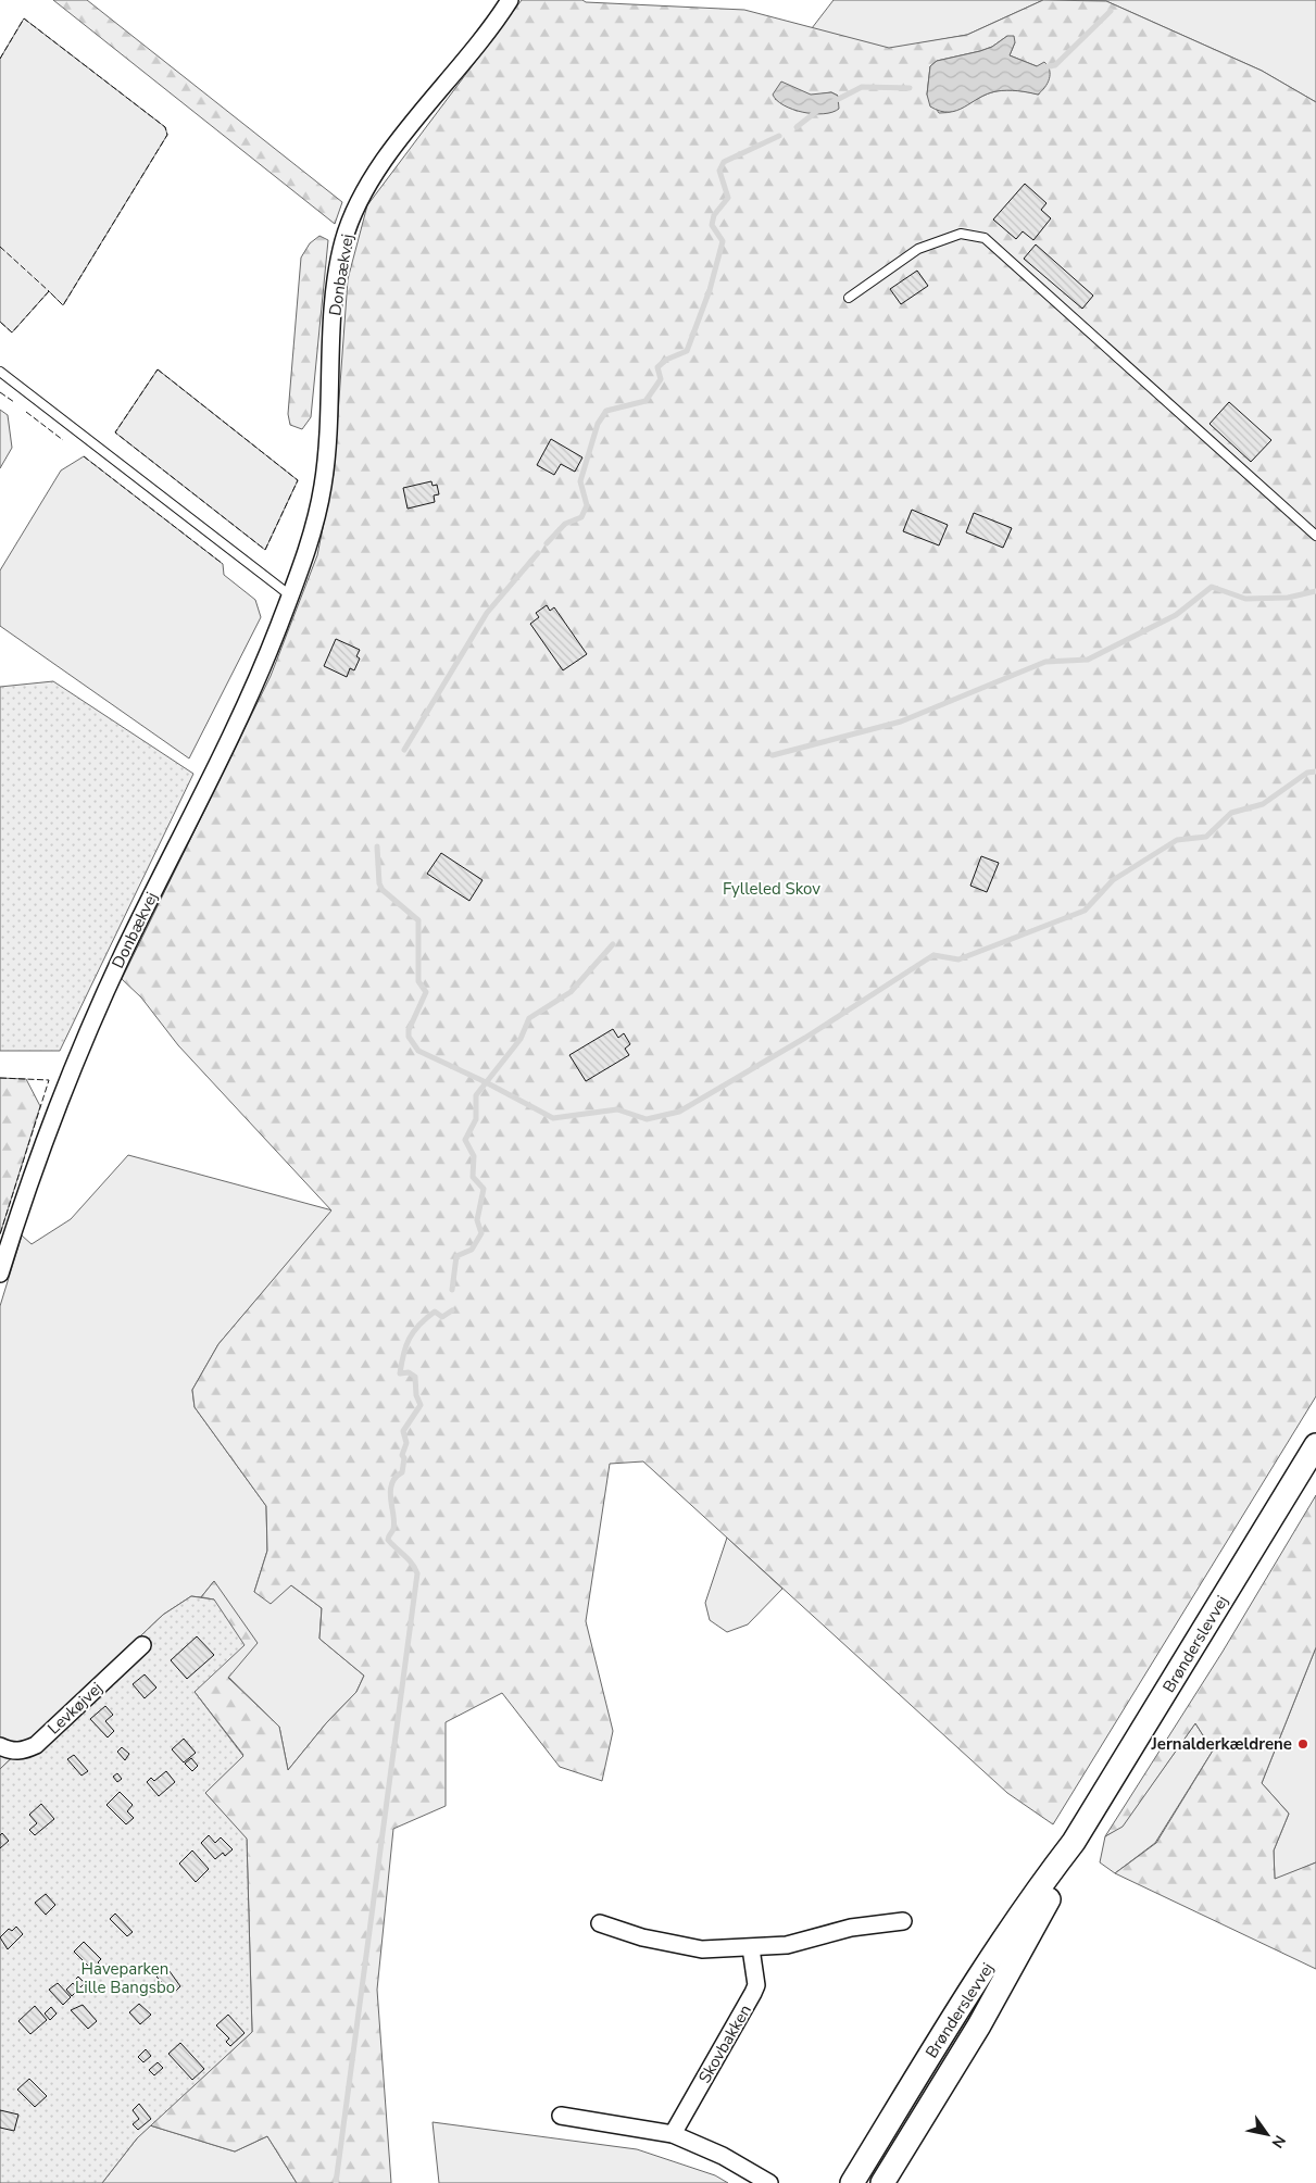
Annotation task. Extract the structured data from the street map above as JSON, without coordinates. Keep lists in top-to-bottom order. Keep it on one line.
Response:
{"streets":{"main road":["Brønderslevvej"],"street":["Donbækvej","Levkøjvej","Skovbakken"]},"parks":["Fylleled Skov","Haveparken Lille Bangsbo"],"places":["Jernalderkældrene"],"north":"bottom right"}
